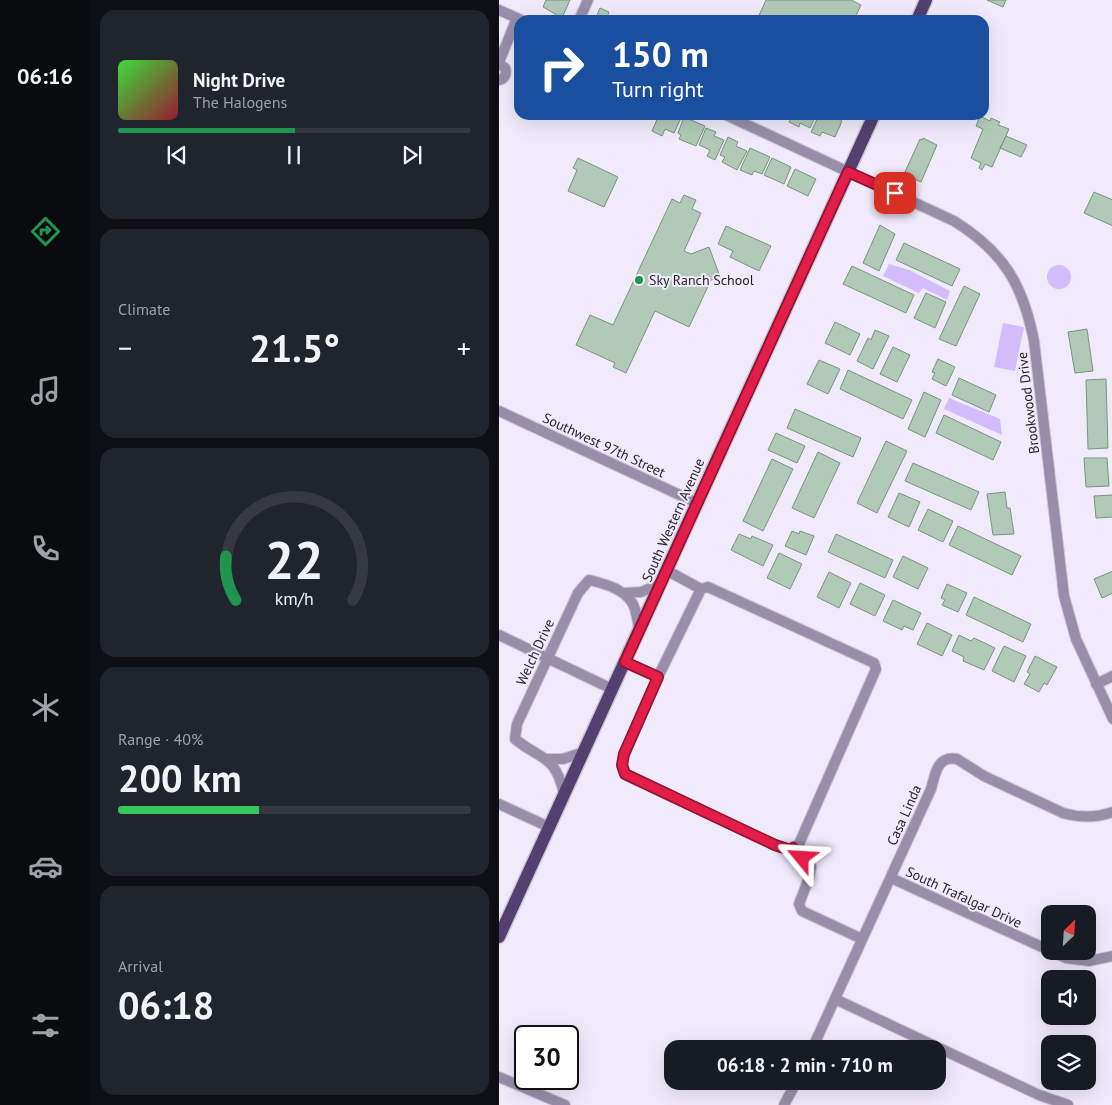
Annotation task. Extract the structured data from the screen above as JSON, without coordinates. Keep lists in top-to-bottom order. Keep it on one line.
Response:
{"streets":{"main road":["South Western Avenue"],"street":["Brookwood Drive","Southwest 97th Street","Welch Drive","Casa Linda","South Trafalgar Drive"]},"crossings":[["Brookwood Drive","South Western Avenue"],["Southwest 97th Street","South Western Avenue"],["South Western Avenue","Welch Drive"],["Casa Linda","South Trafalgar Drive"]],"places":["Sky Ranch School"],"north":"top right","page":{"tabs":"06:16","turn":["150 m","Turn right"],"song":["Night Drive","The Halogens"],"tile":["Climate",["Range · 40%","200 km"],["Arrival","06:18"]],"heat":["−","21.5°","+"],"limit":"30","trip":"06:18 · 2 min · 710 m","gauge":["22","km/h"]}}
